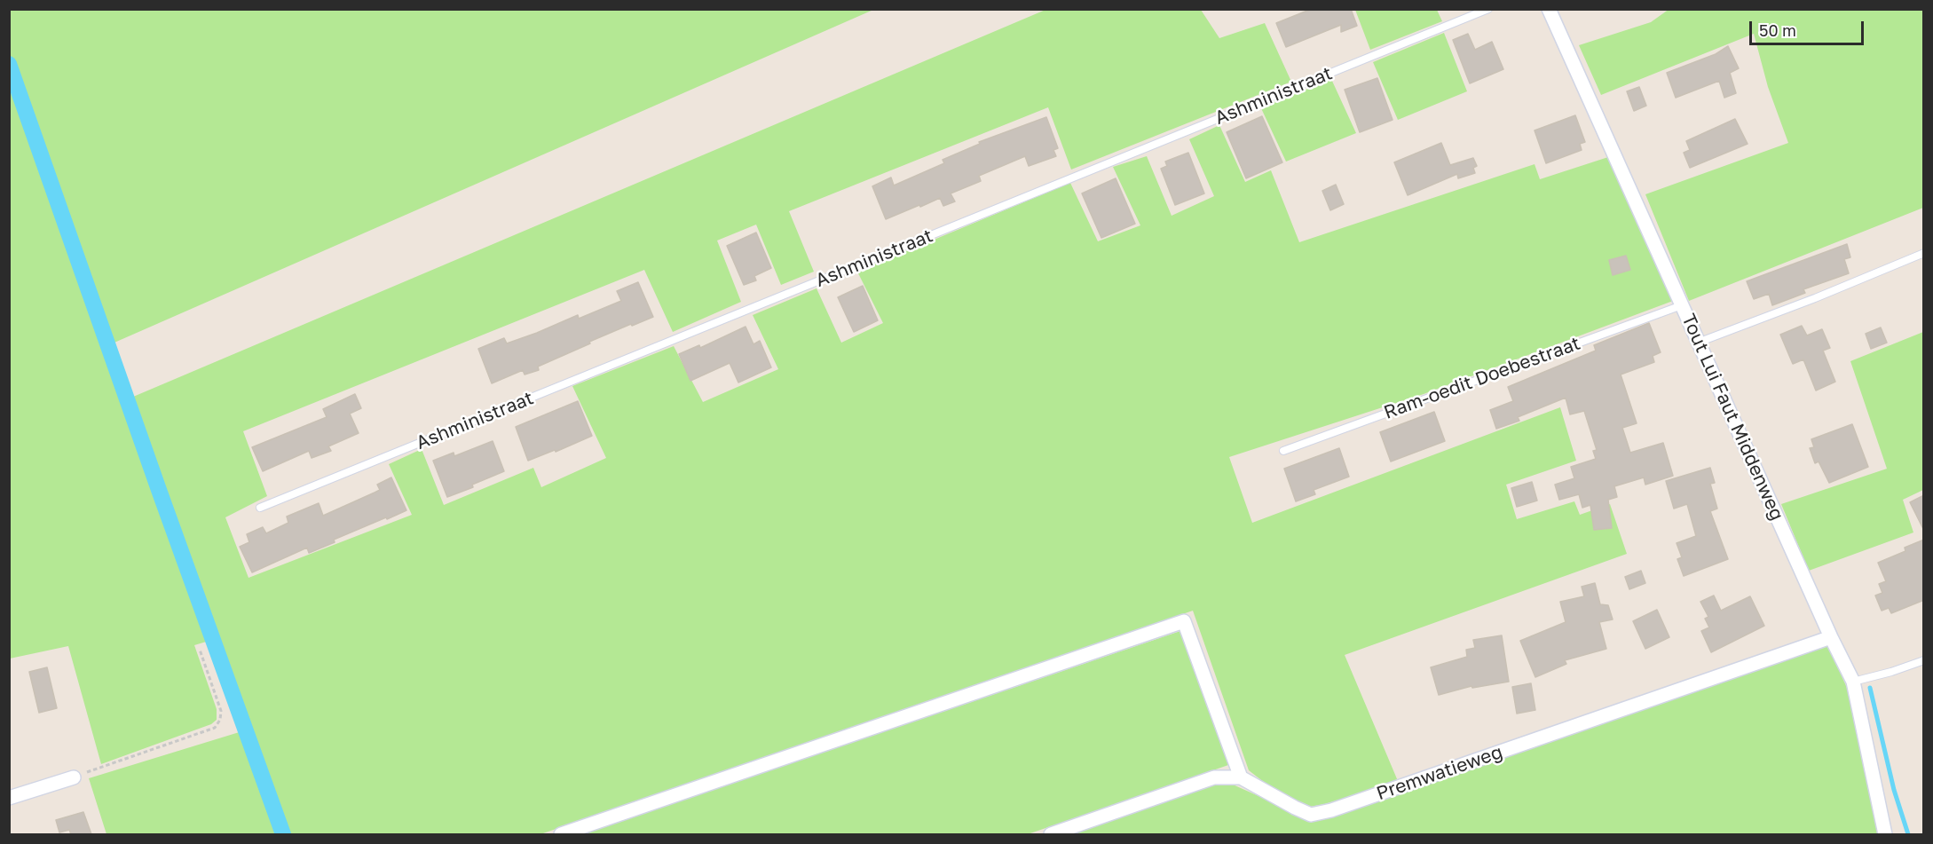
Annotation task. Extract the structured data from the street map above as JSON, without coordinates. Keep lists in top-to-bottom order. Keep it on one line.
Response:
{"streets":{"street":["Tout Lui Faut Middenweg","Premwatieweg"],"lane":["Ashministraat","Ram-oedit Doebestraat"]},"crossings":[["Ram-oedit Doebestraat","Tout Lui Faut Middenweg"],["Tout Lui Faut Middenweg","Premwatieweg"]],"scale_bar":"50 m"}
